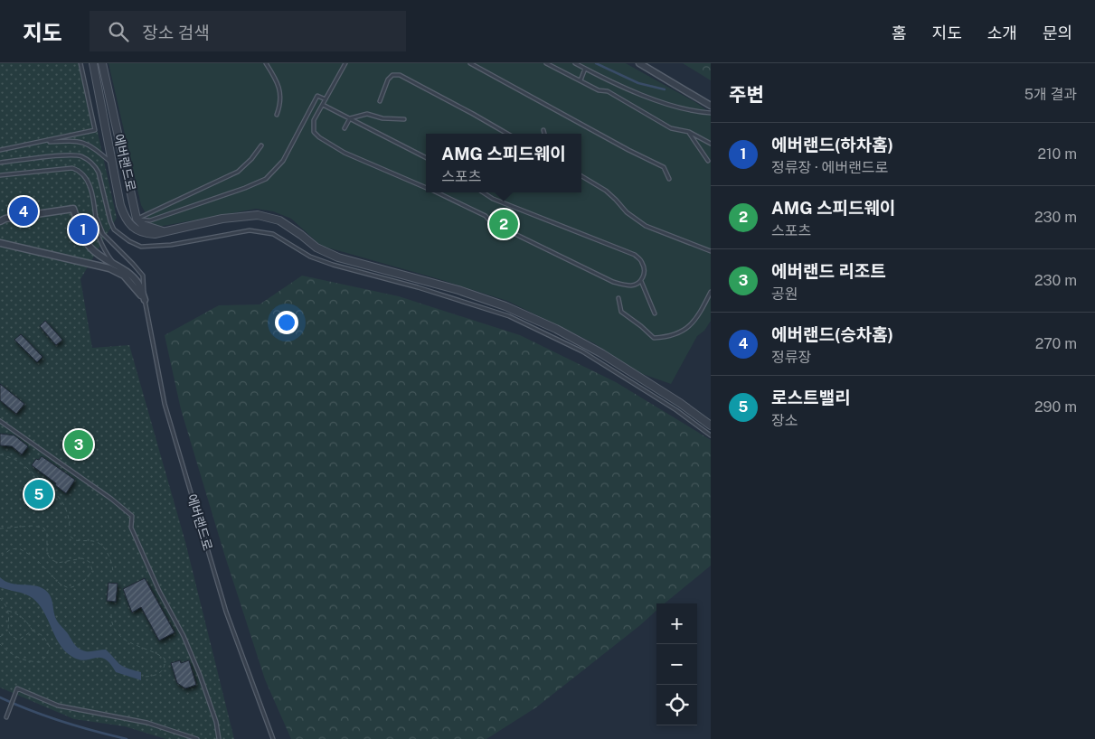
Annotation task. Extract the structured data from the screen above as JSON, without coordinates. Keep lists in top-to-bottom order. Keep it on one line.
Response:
{"streets":{"street":["에버랜드로"]},"page":{"header":"지도","search":"장소 검색","nav":["홈","지도","소개","문의"],"heading":["주변","5개 결과"],"list":[{"mark":"1","name":"에버랜드(하차홈)","note":"정류장 · 에버랜드로","value":"210 m"},{"mark":"2","name":"AMG 스피드웨이","note":"스포츠","value":"230 m"},{"mark":"3","name":"에버랜드 리조트","note":"공원","value":"230 m"},{"mark":"4","name":"에버랜드(승차홈)","note":"정류장","value":"270 m"},{"mark":"5","name":"로스트밸리","note":"장소","value":"290 m"}],"popup":["AMG 스피드웨이","스포츠"],"pins":["4","2","1","3","5"],"map_buttons":["+","−"]}}
